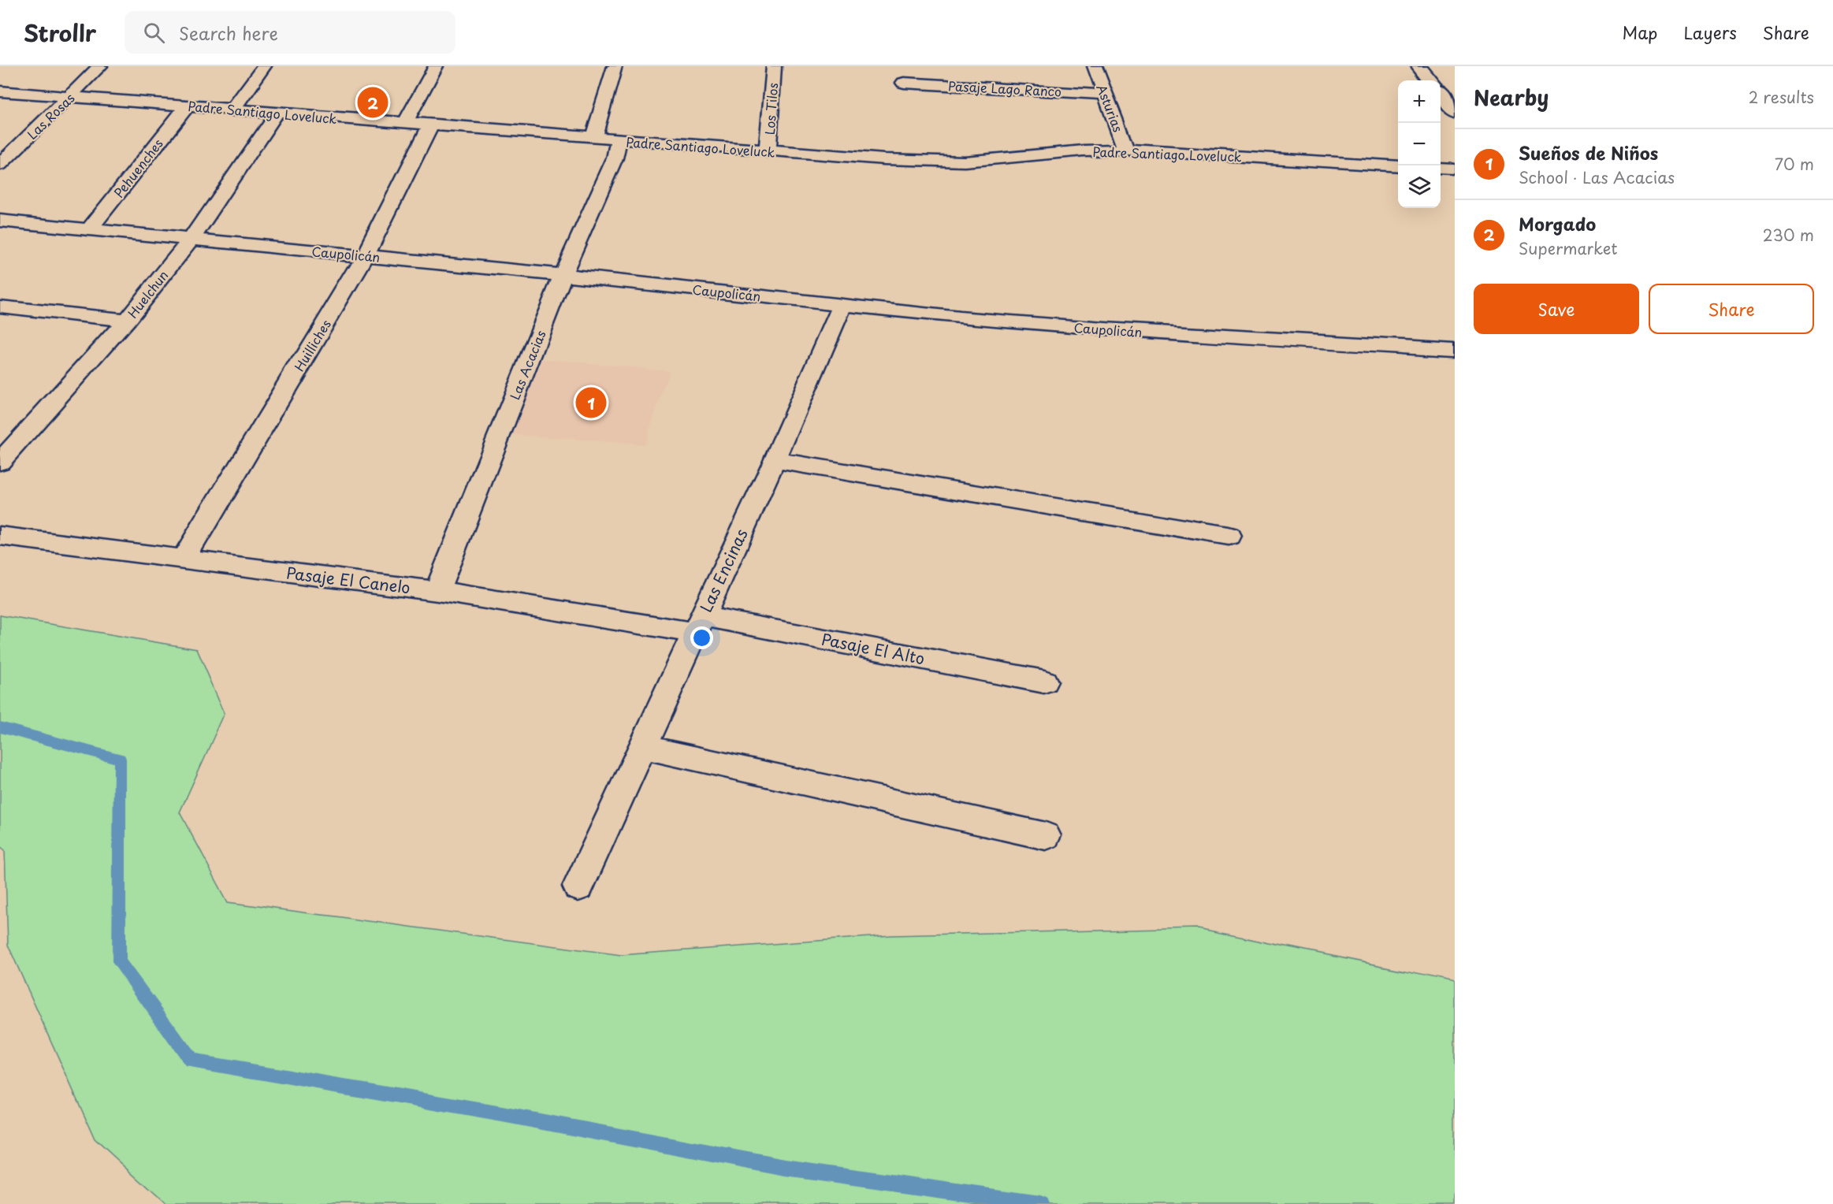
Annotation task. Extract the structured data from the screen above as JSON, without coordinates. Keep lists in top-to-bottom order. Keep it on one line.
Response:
{"streets":{"street":["Pasaje Lago Ranco","Asturias","Los Tilos","Padre Santiago Loveluck","Las Rosas","Pehuenches","Caupolicán","Huelchun","Huilliches","Las Acacias","Las Encinas","Pasaje El Canelo","Pasaje El Alto"]},"crossings":[["Pasaje Lago Ranco","Asturias"],["Asturias","Padre Santiago Loveluck"],["Los Tilos","Padre Santiago Loveluck"],["Padre Santiago Loveluck","Las Rosas"],["Padre Santiago Loveluck","Pehuenches"],["Padre Santiago Loveluck","Huelchun"],["Padre Santiago Loveluck","Huilliches"],["Padre Santiago Loveluck","Las Acacias"],["Pehuenches","Caupolicán"],["Caupolicán","Huelchun"],["Caupolicán","Huilliches"],["Caupolicán","Las Acacias"],["Caupolicán","Las Encinas"],["Huilliches","Pasaje El Canelo"],["Las Acacias","Pasaje El Canelo"],["Las Encinas","Pasaje El Canelo"],["Las Encinas","Pasaje El Alto"],["Pasaje El Canelo","Pasaje El Alto"]],"page":{"header":"Strollr","search":"Search here","nav":["Map","Layers","Share"],"heading":["Nearby","2 results"],"map_buttons":["+","−"],"pins":["2","1"],"list":[{"mark":"1","name":"Sueños de Niños","note":"School · Las Acacias","value":"70 m"},{"mark":"2","name":"Morgado","note":"Supermarket","value":"230 m"}],"buttons":["Save","Share"]}}
